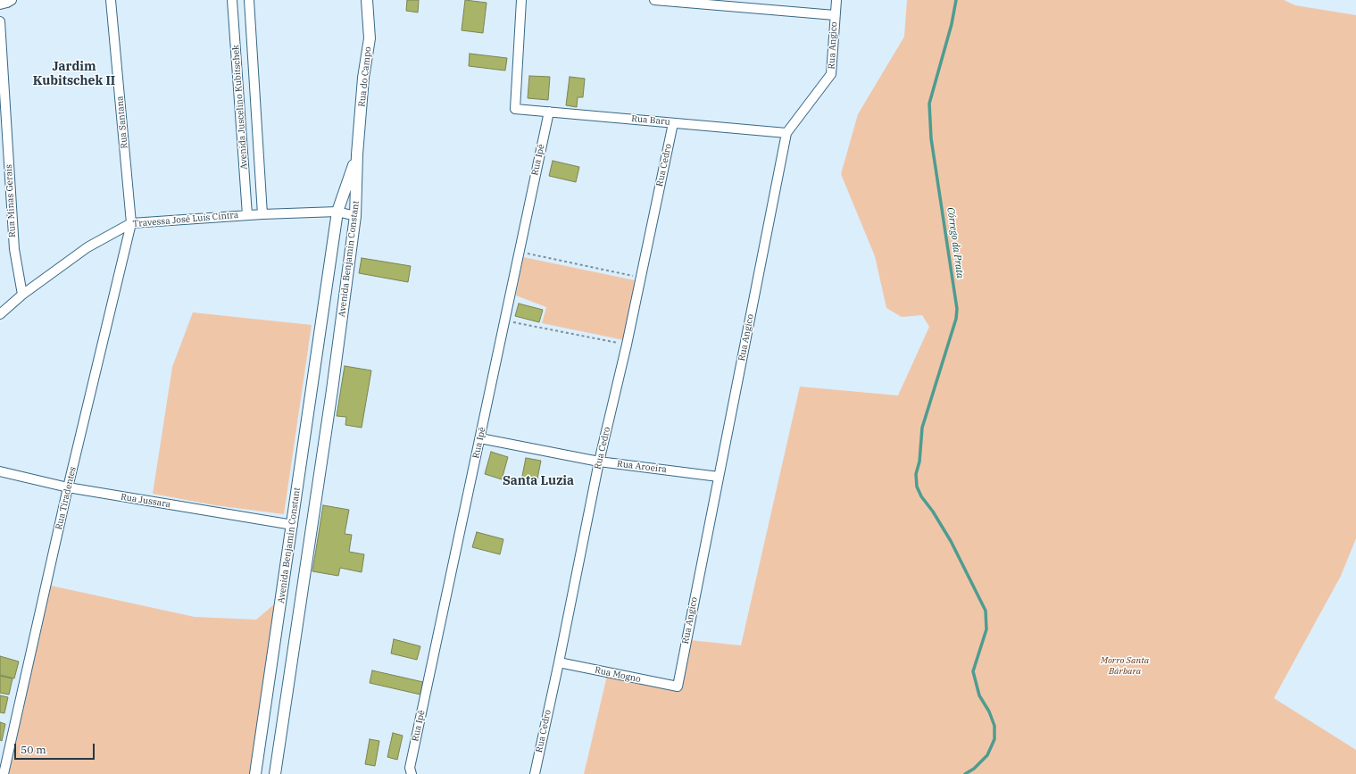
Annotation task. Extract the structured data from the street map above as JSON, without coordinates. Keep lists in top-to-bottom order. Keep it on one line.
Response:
{"streets":{"street":["Rua Angico","Rua do Campo","Avenida Juscelino Kubitschek","Rua Baru","Rua Santana","Rua Ipê","Rua Cedro","Rua Minas Gerais","Travessa José Luís Cintra","Avenida Benjamin Constant","Rua Aroeira","Rua Tiradentes","Rua Jussara","Rua Mogno"]},"crossings":[["Rua Angico","Rua Baru"],["Rua Angico","Rua Aroeira"],["Rua Angico","Rua Mogno"],["Rua do Campo","Avenida Benjamin Constant"],["Avenida Juscelino Kubitschek","Travessa José Luís Cintra"],["Rua Baru","Rua Ipê"],["Rua Baru","Rua Cedro"],["Rua Santana","Travessa José Luís Cintra"],["Rua Santana","Rua Tiradentes"],["Rua Ipê","Rua Aroeira"],["Rua Cedro","Rua Aroeira"],["Rua Cedro","Rua Mogno"],["Rua Minas Gerais","Travessa José Luís Cintra"],["Travessa José Luís Cintra","Avenida Benjamin Constant"],["Travessa José Luís Cintra","Rua Tiradentes"],["Avenida Benjamin Constant","Rua Jussara"],["Rua Tiradentes","Rua Jussara"]],"districts":["Jardim Kubitschek II","Santa Luzia"],"water":["Córrego da Prata"],"parks":["Morro Santa Bárbara"],"scale_bar":"50 m"}
